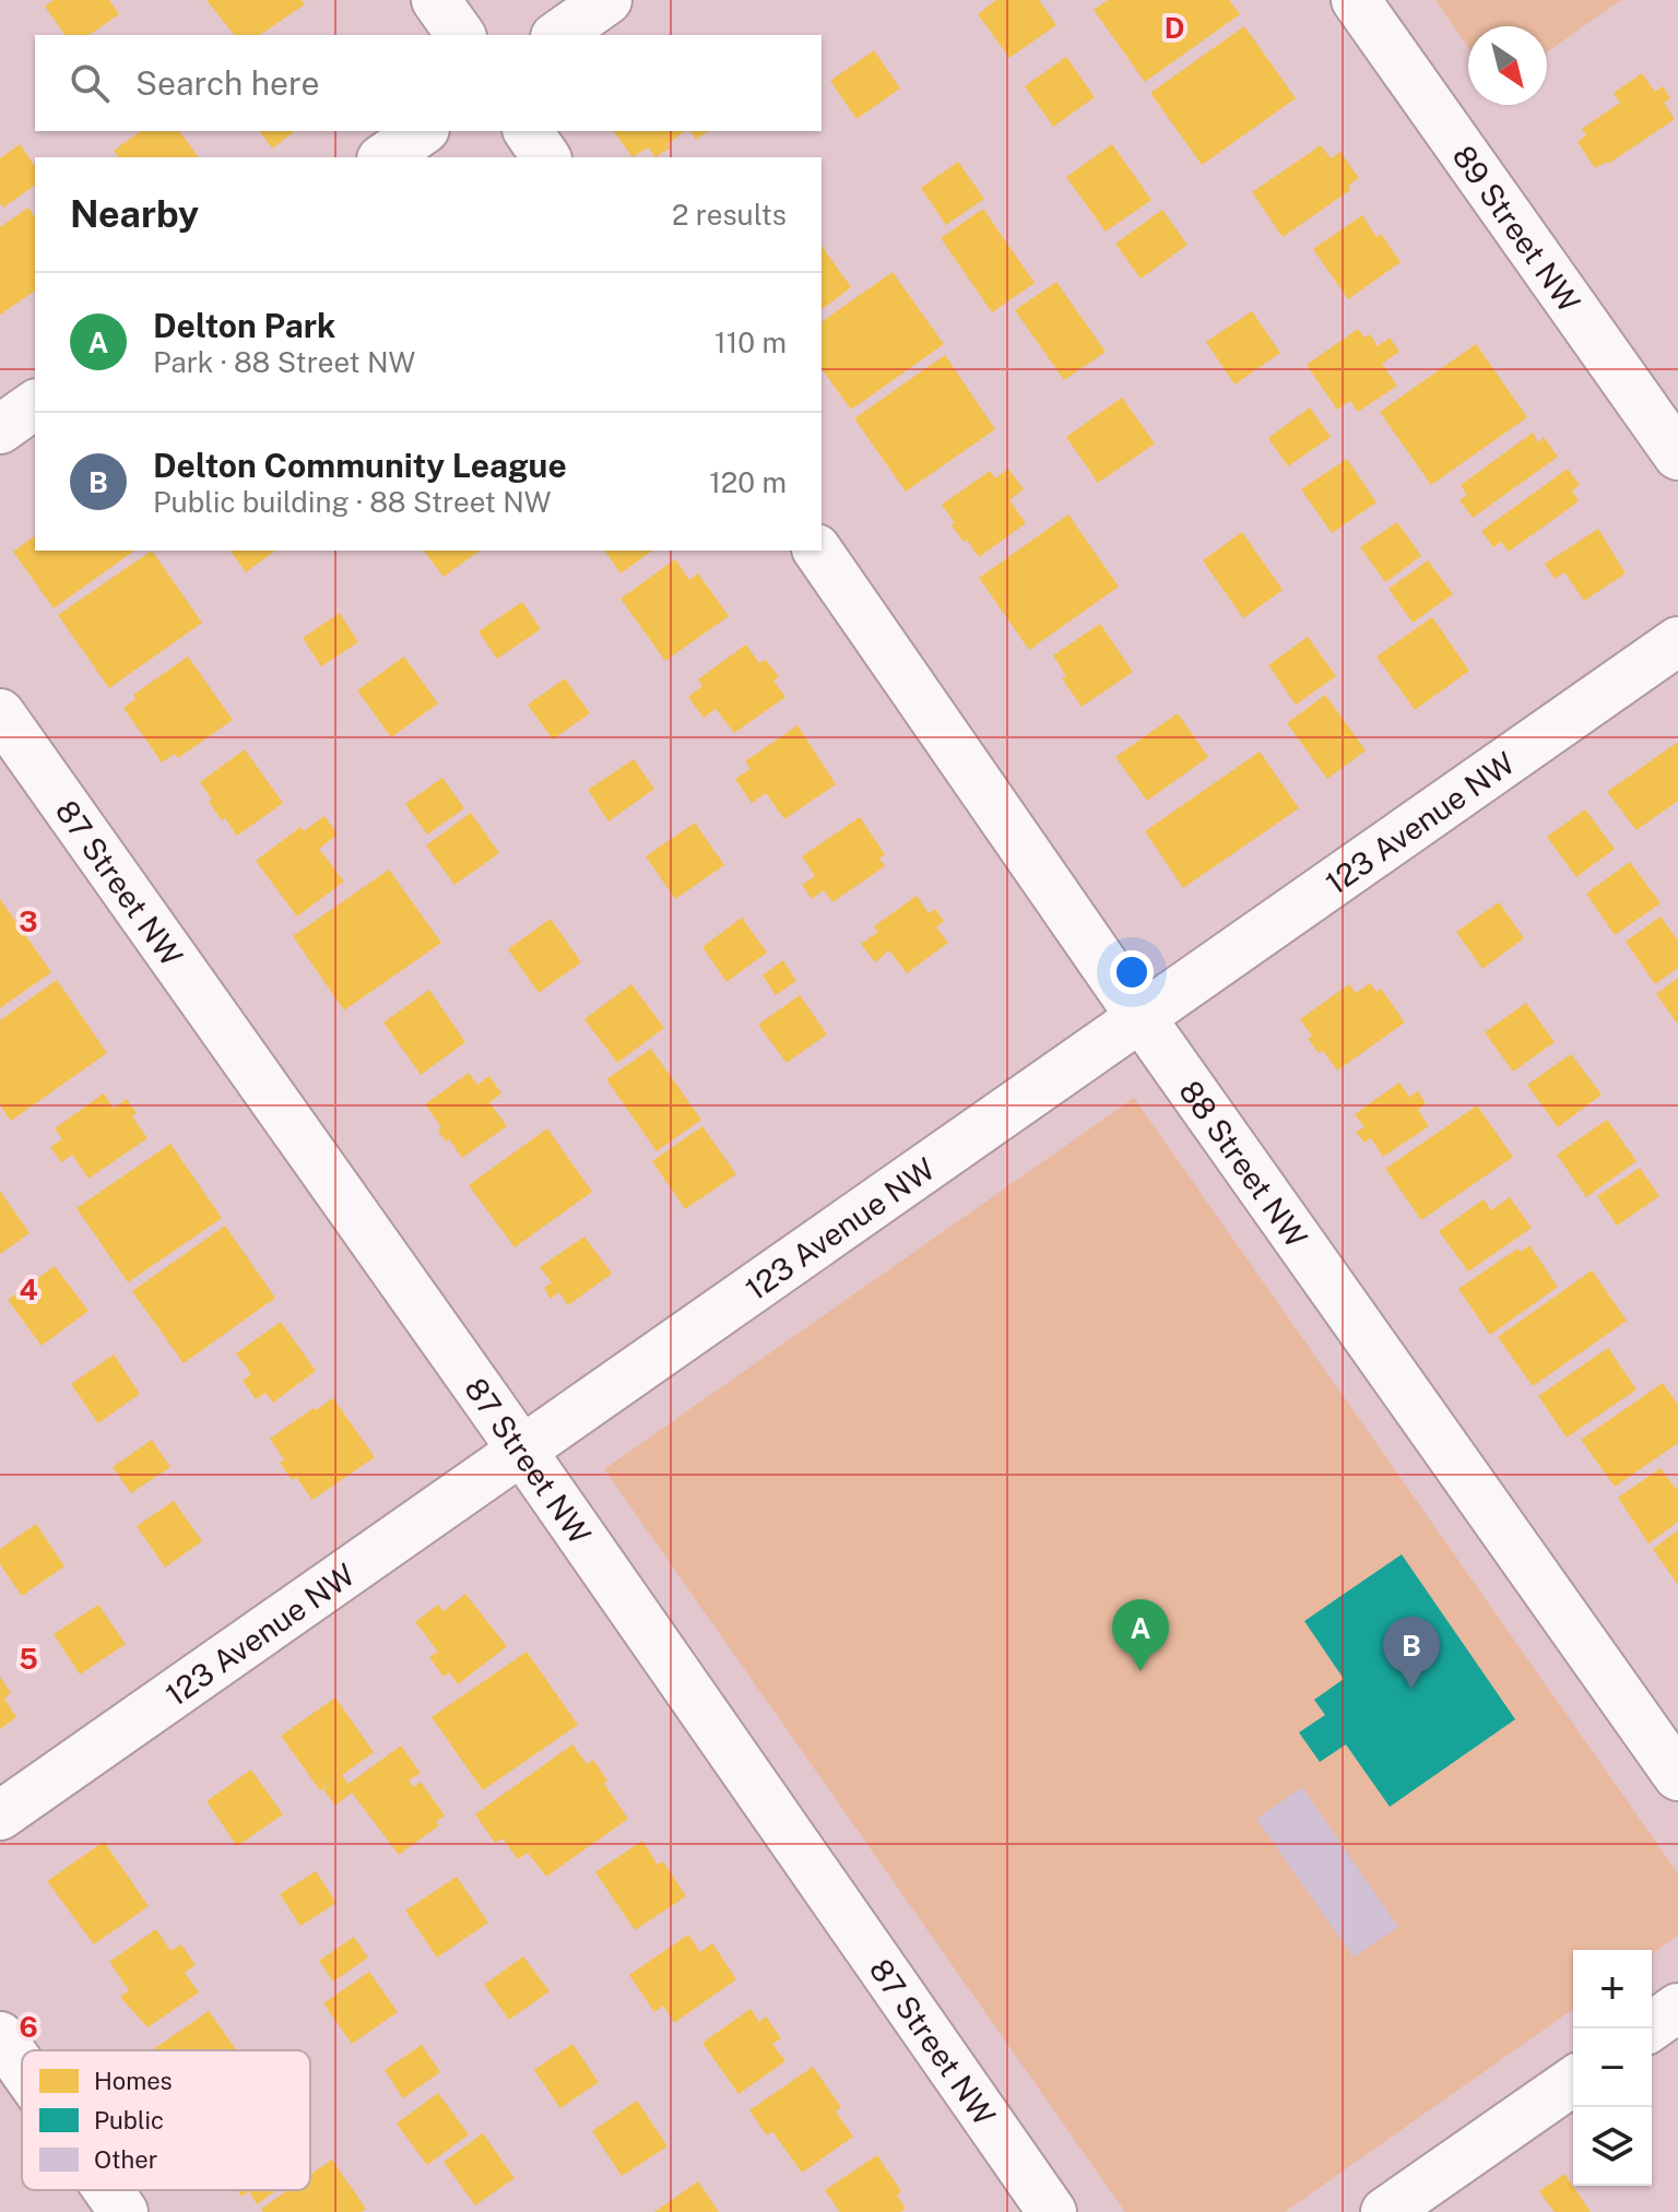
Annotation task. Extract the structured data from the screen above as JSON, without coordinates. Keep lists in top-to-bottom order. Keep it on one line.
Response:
{"streets":{"street":["89 Street NW","123 Avenue NW","87 Street NW","88 Street NW"]},"crossings":[["123 Avenue NW","87 Street NW"],["123 Avenue NW","88 Street NW"]],"legend":["Homes","Public","Other"],"north":"bottom right","page":{"search":"Search here","heading":["Nearby","2 results"],"list":[{"mark":"A","name":"Delton Park","note":"Park · 88 Street NW","value":"110 m"},{"mark":"B","name":"Delton Community League","note":"Public building · 88 Street NW","value":"120 m"}],"pins":["A","B"],"map_buttons":["+","−"]},"grid":{"columns":["D"],"rows":["3","4","5","6"]}}
